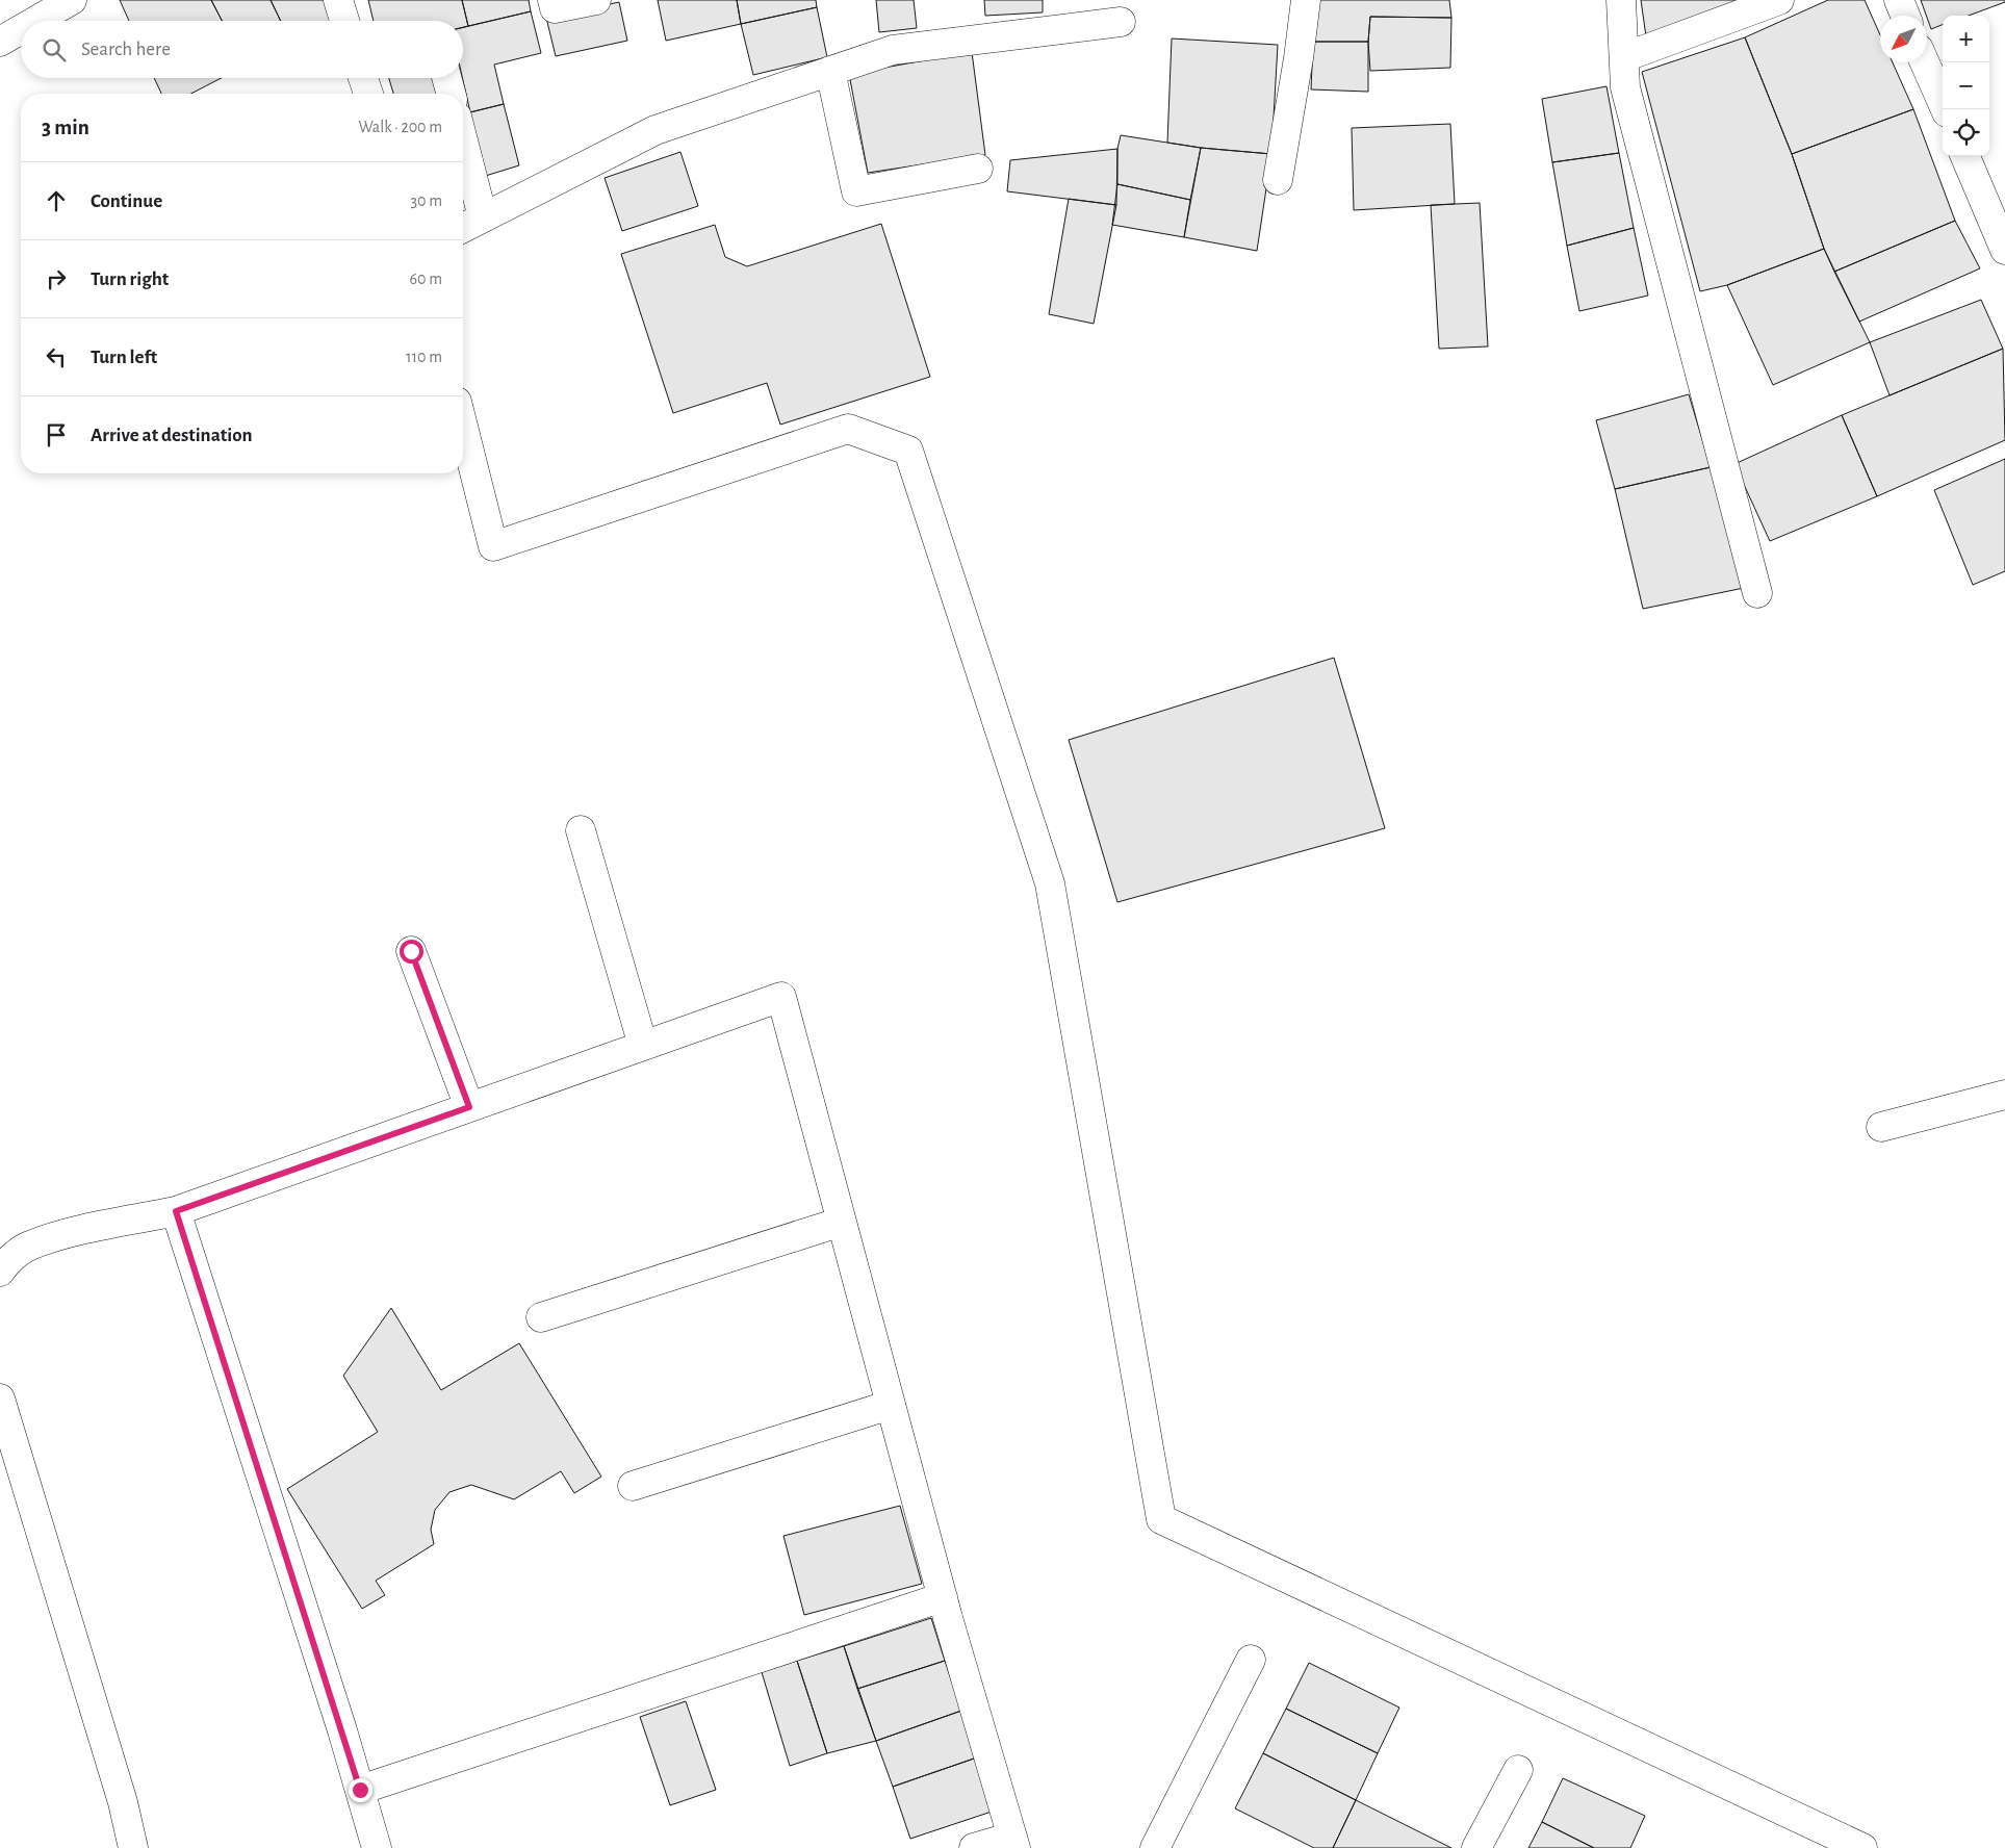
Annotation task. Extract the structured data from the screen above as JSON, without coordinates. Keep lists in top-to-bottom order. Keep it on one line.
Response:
{"north":"bottom left","page":{"map_buttons":["+","−"],"search":"Search here","heading":["3 min","Walk · 200 m"],"list":[["Continue","30 m"],["Turn right","60 m"],["Turn left","110 m"],"Arrive at destination"]}}
